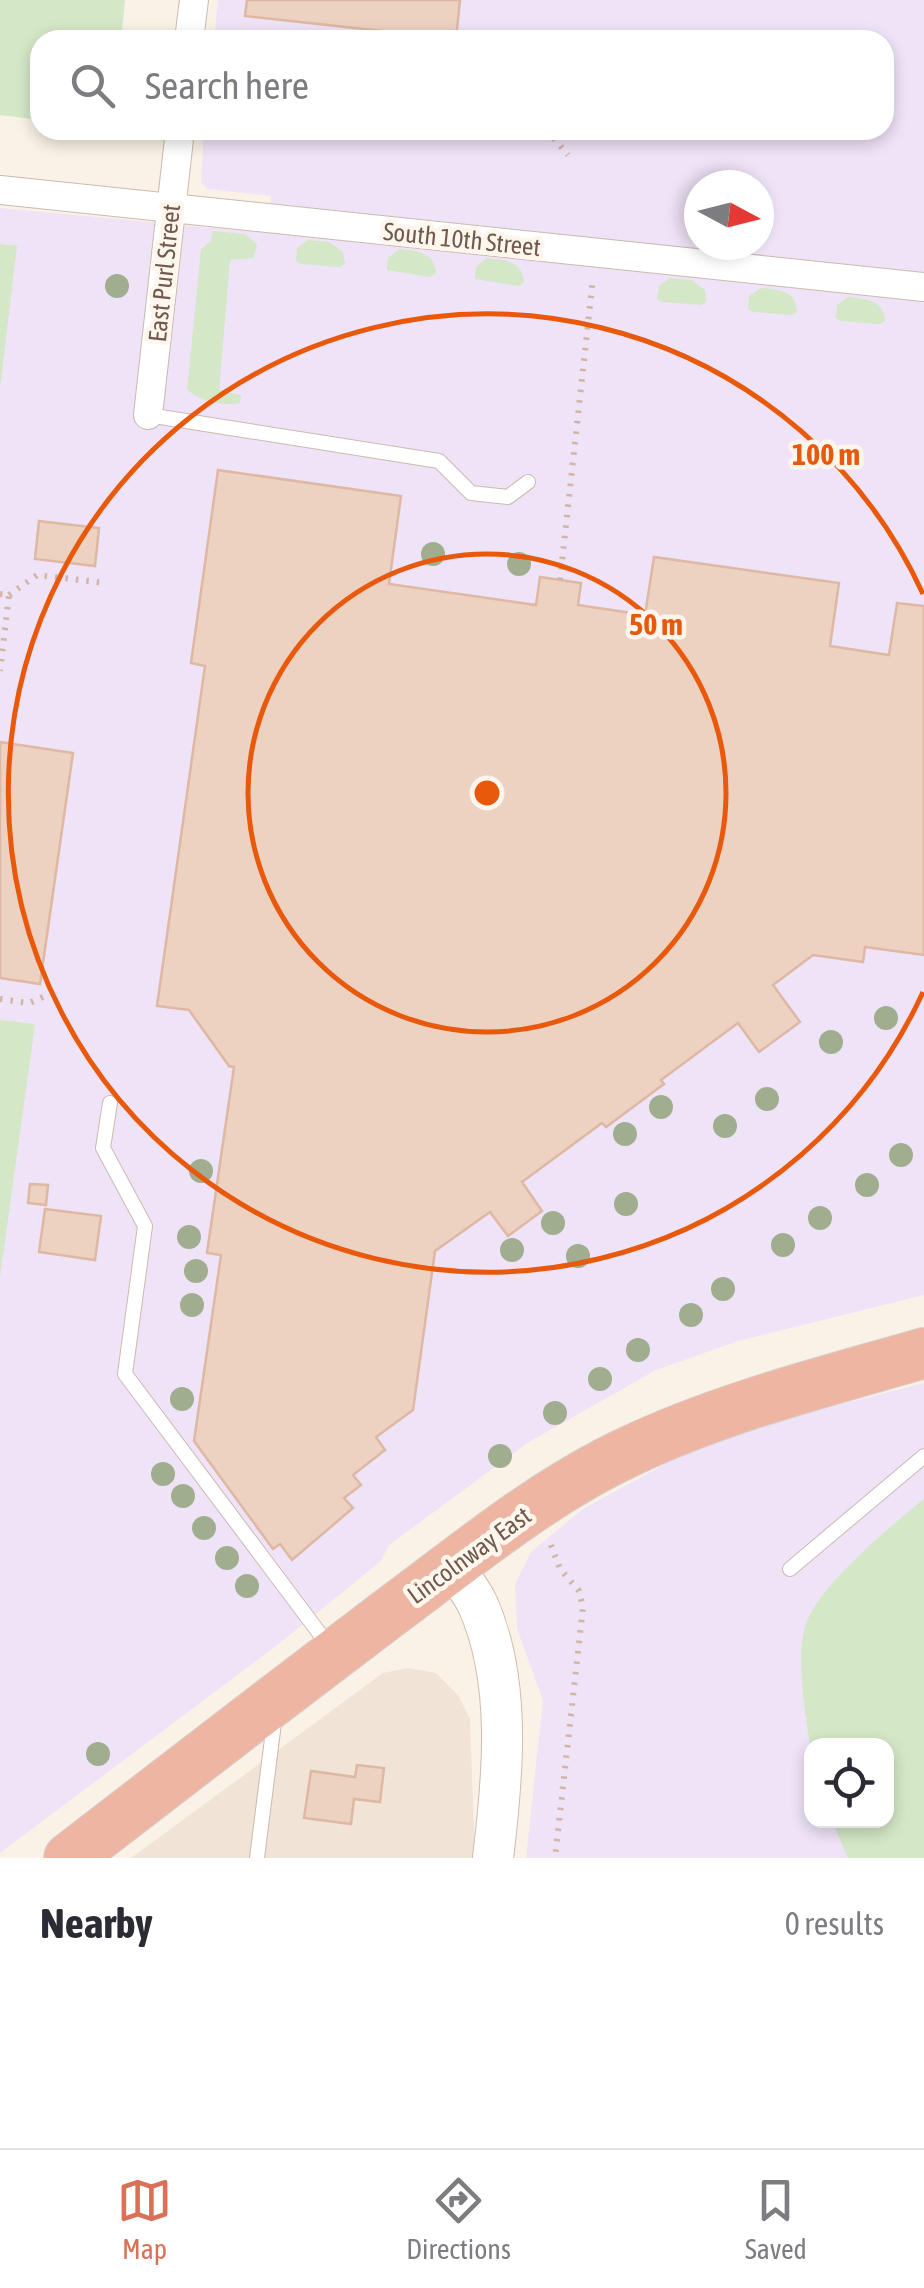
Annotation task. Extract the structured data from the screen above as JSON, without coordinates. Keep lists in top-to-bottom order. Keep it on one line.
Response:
{"streets":{"highway":["Lincolnway East"],"street":["South 10th Street","East Purl Street"]},"crossings":[["South 10th Street","East Purl Street"]],"north":"right","page":{"search":"Search here","heading":["Nearby","0 results"],"nav":["Map","Directions","Saved"]},"rings":["100 m","50 m"]}
